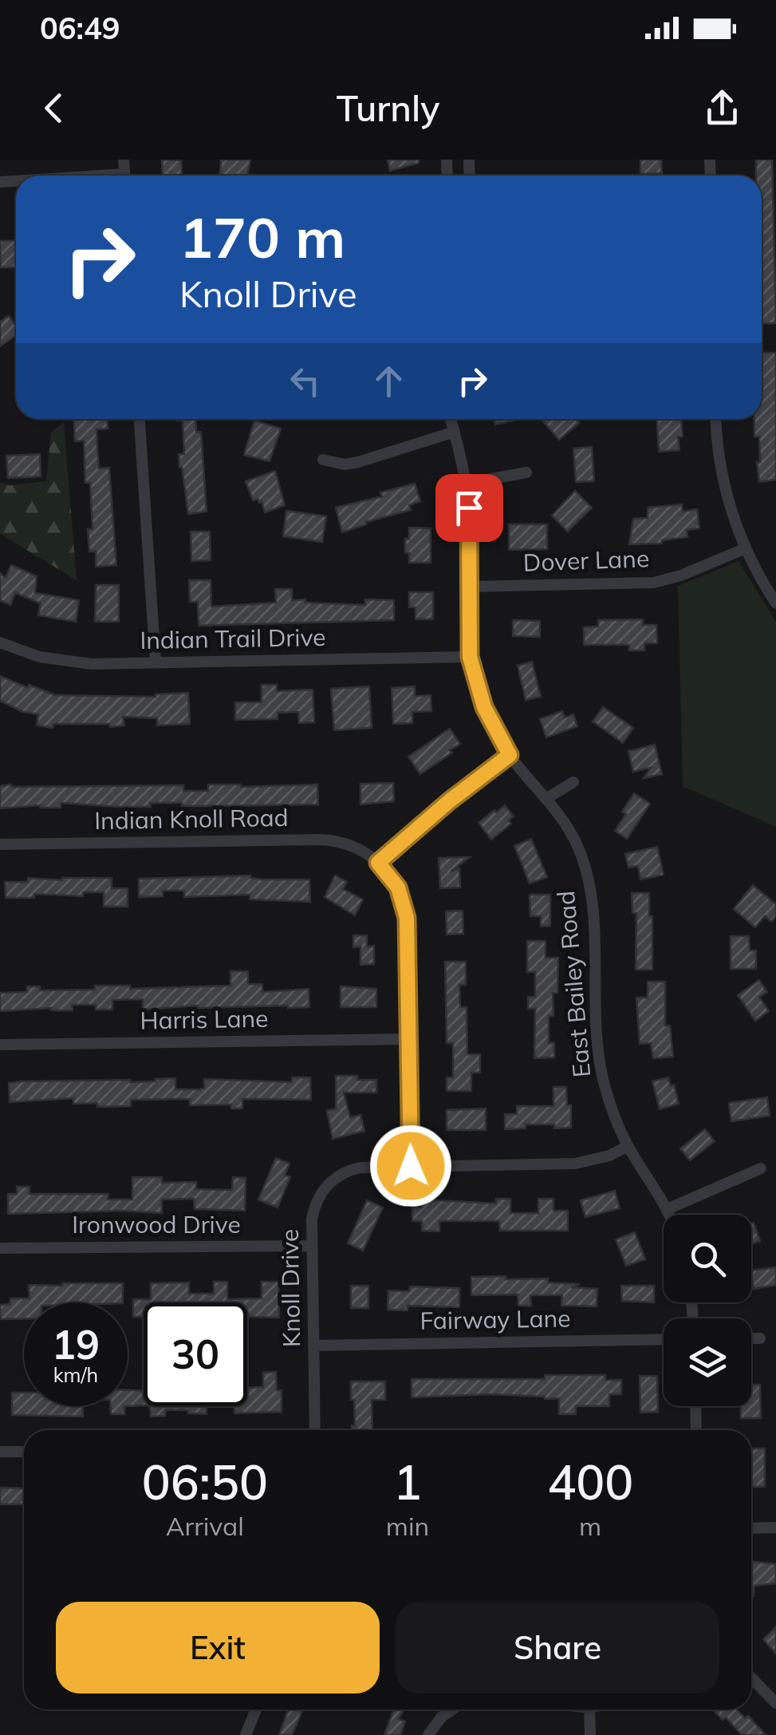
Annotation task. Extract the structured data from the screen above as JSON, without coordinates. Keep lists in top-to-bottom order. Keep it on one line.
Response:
{"streets":{"street":["Dover Lane","Indian Trail Drive","Indian Knoll Road","East Bailey Road","Harris Lane","Ironwood Drive","Knoll Drive","Fairway Lane"]},"crossings":[["Dover Lane","East Bailey Road"],["Indian Trail Drive","East Bailey Road"],["East Bailey Road","Knoll Drive"],["Ironwood Drive","Knoll Drive"],["Knoll Drive","Fairway Lane"]],"page":{"status":"06:49","header":"Turnly","turn":["170 m","Knoll Drive"],"speed":"19 km/h","limit":"30","eta":["06:50","Arrival","1","min","400","m"],"buttons":["Exit","Share"]}}
